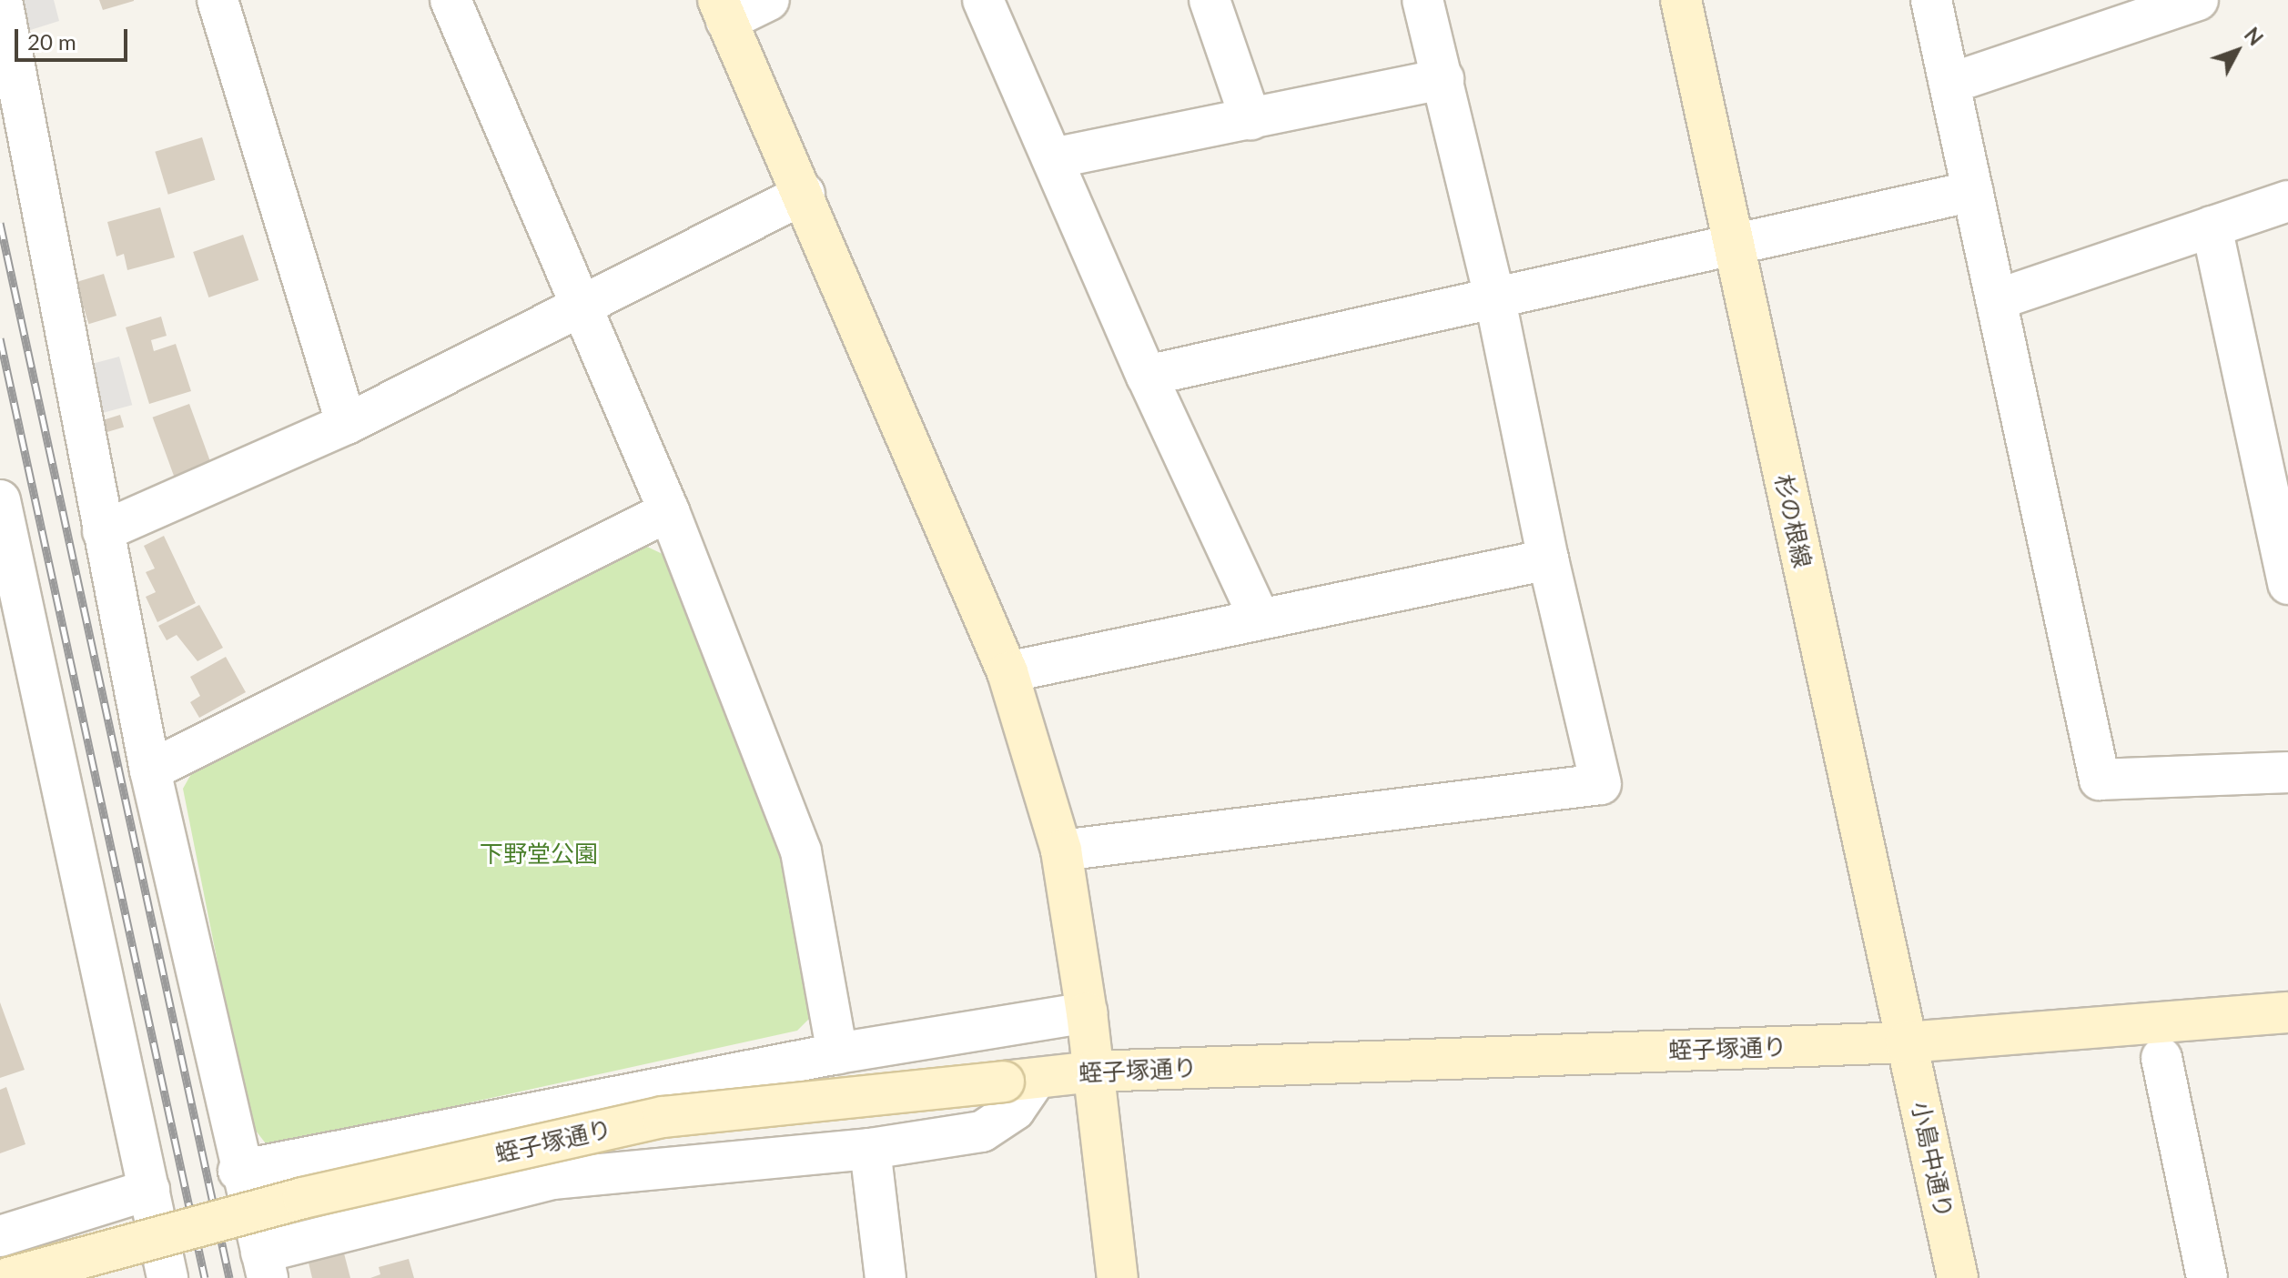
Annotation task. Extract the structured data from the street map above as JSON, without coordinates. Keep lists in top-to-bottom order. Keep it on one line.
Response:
{"streets":{"street":["杉の根線","蛭子塚通り","小島中通り"]},"crossings":[["杉の根線","蛭子塚通り"],["杉の根線","小島中通り"],["蛭子塚通り","小島中通り"]],"parks":["下野堂公園"],"scale_bar":"20 m","north":"top right"}
